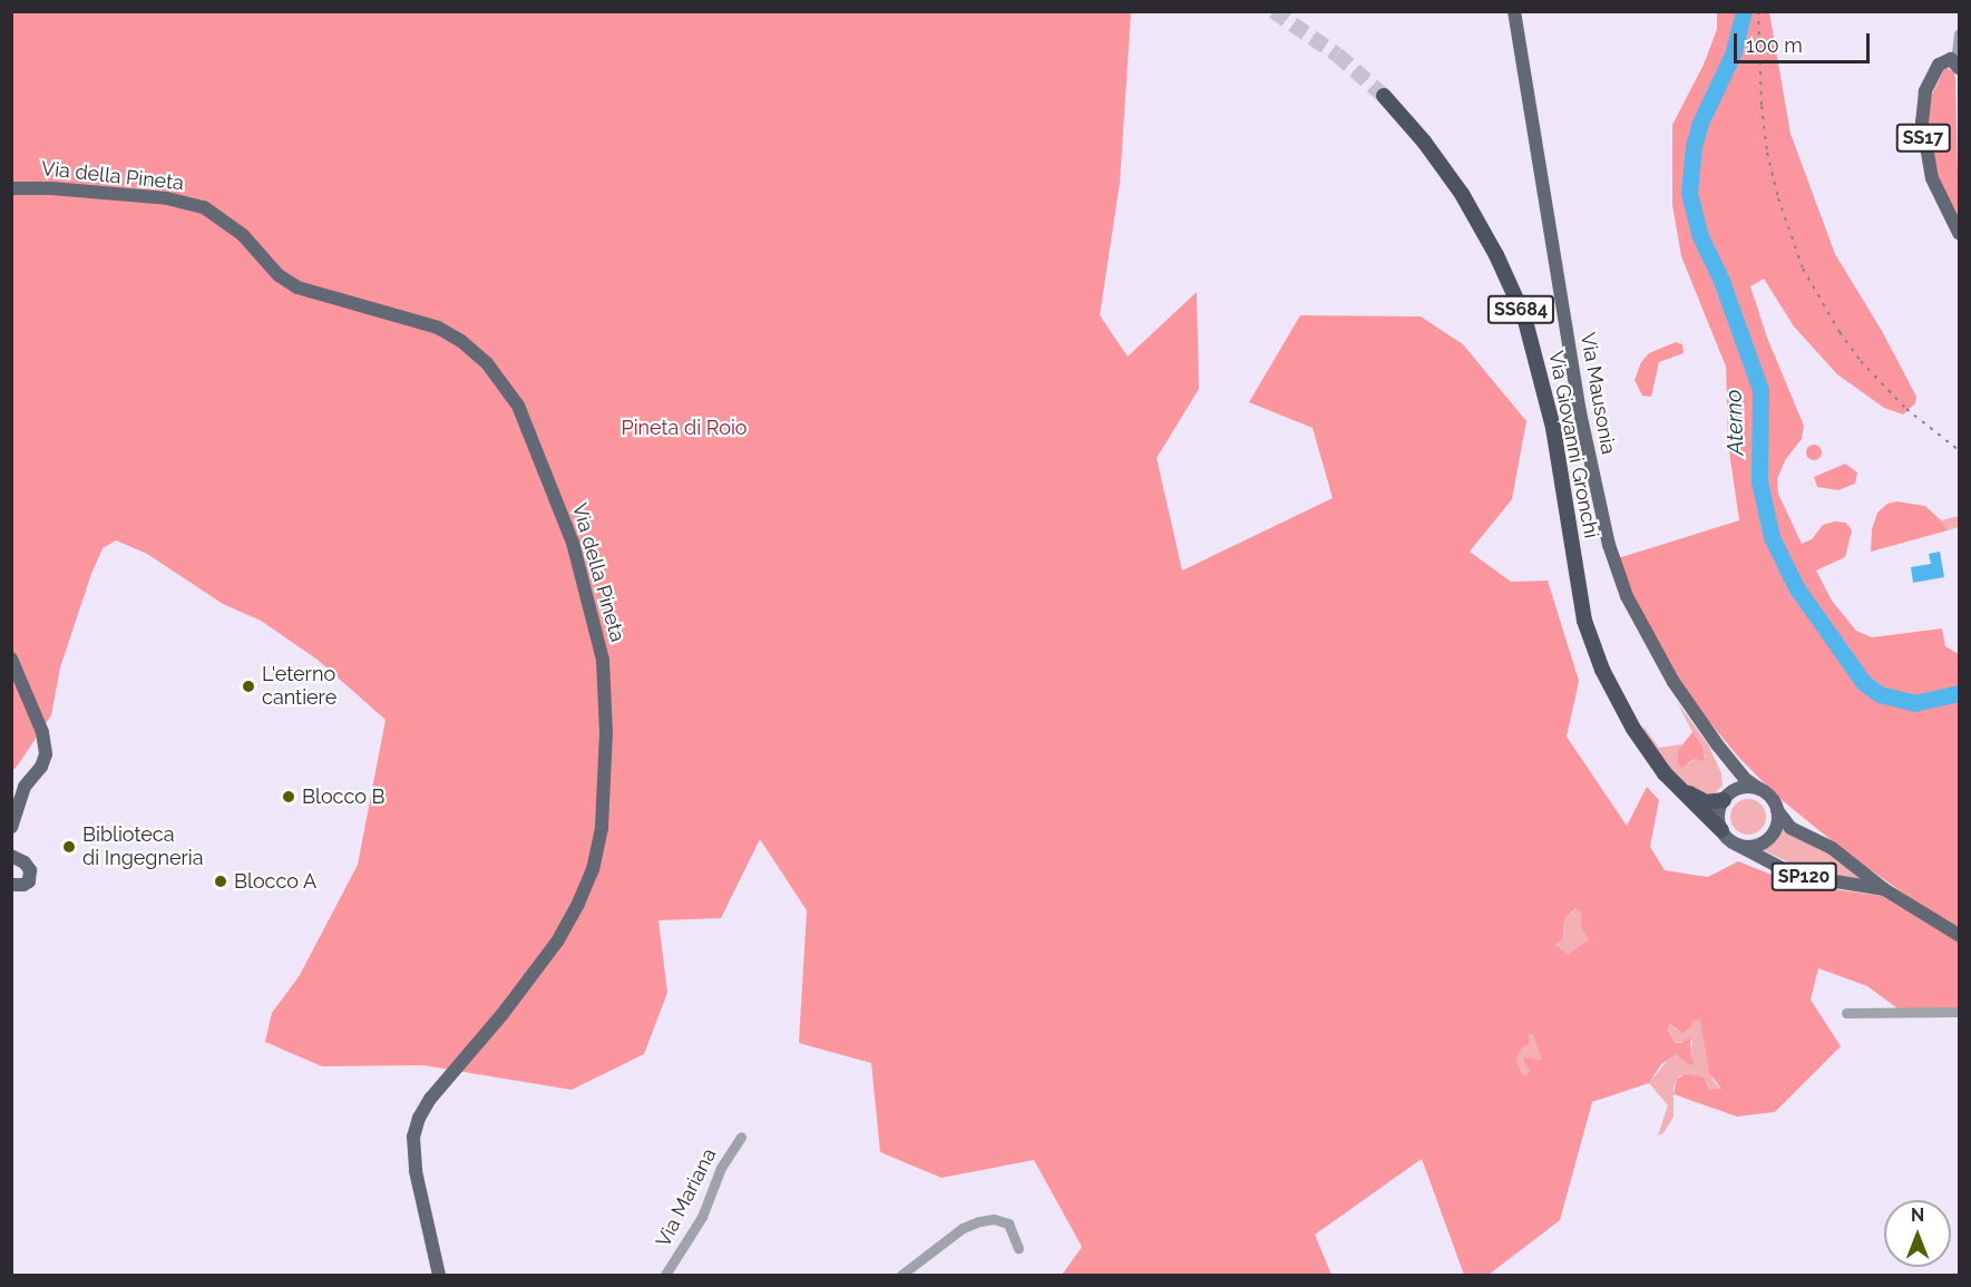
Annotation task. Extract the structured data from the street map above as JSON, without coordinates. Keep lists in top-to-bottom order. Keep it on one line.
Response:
{"streets":{"highway":["SS684","Via Giovanni Gronchi"],"main road":["SS17","Via della Pineta","Via Mausonia","SP120"],"street":["Via Mariana"]},"crossings":[["Via Mausonia","Via Giovanni Gronchi"],["Via Mausonia","SP120"],["Via Giovanni Gronchi","SP120"]],"water":["Aterno"],"parks":["Pineta di Roio"],"places":["L'eterno cantiere","Blocco B","Biblioteca di Ingegneria","Blocco A"],"scale_bar":"100 m","north":"top"}
